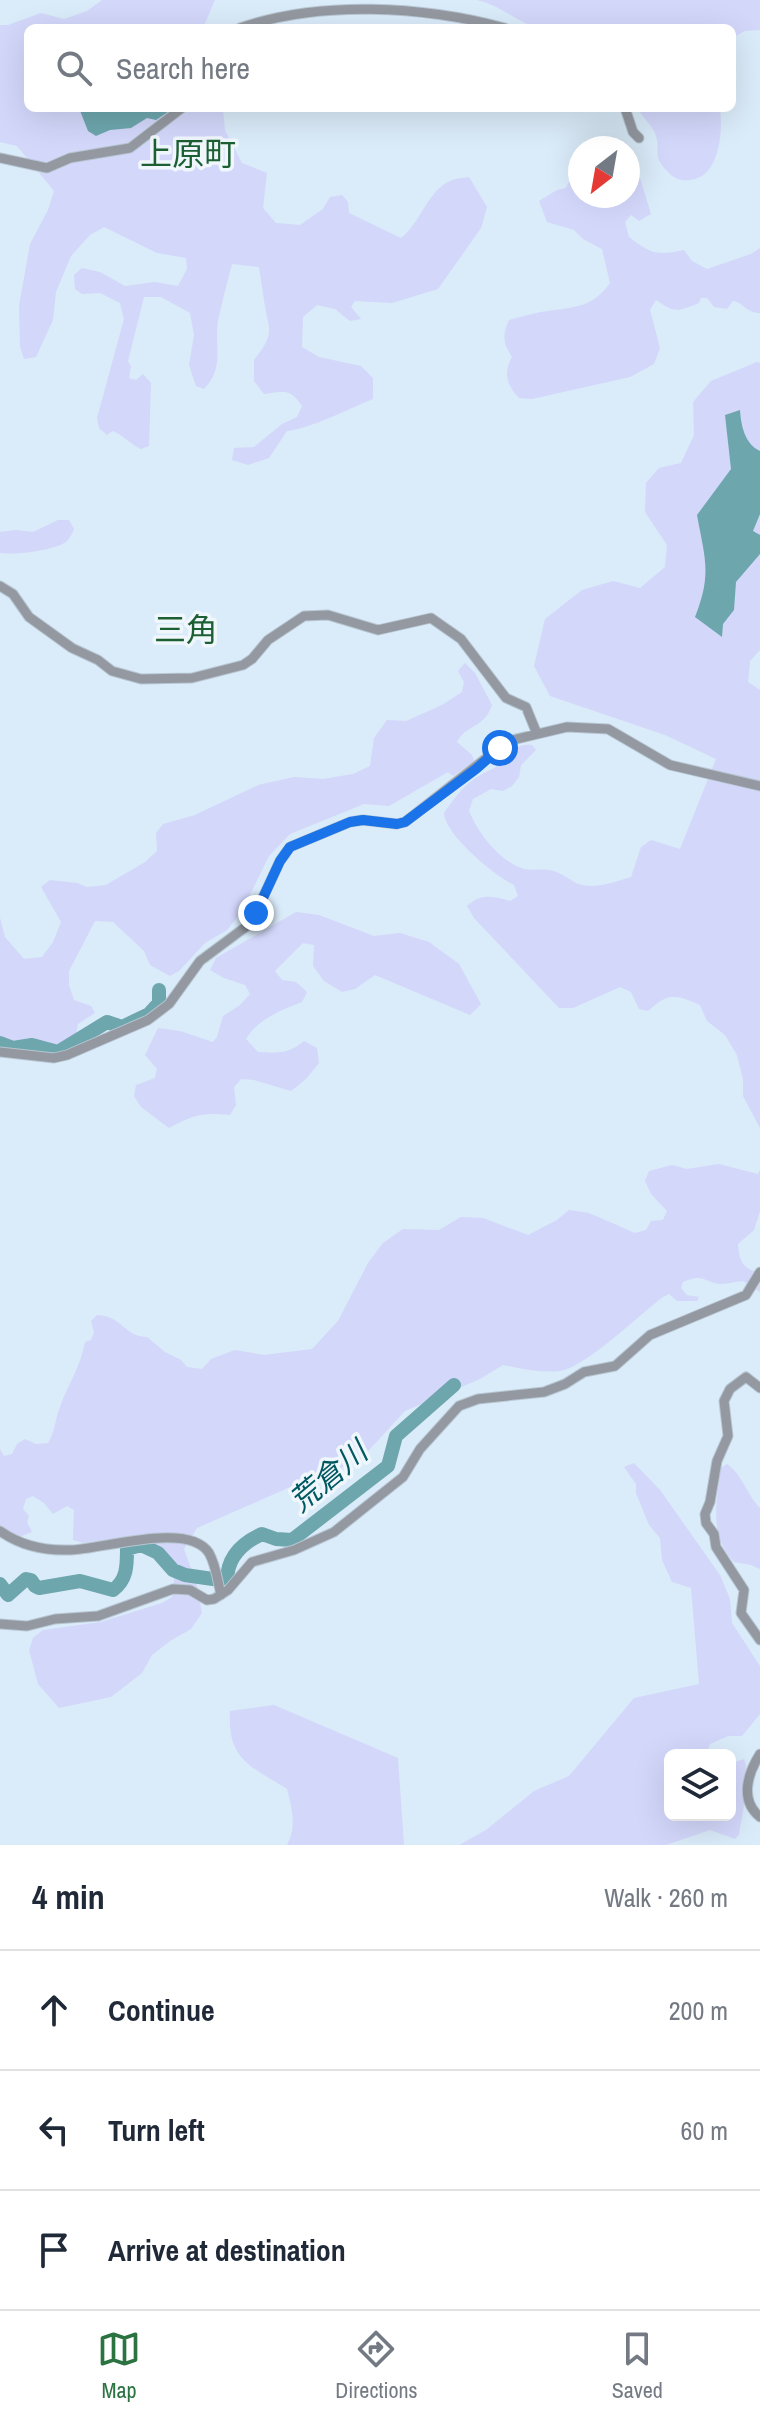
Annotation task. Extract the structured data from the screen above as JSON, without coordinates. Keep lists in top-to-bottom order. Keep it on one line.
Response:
{"districts":["上原町","三角"],"water":["荒倉川"],"north":"bottom left","page":{"search":"Search here","heading":["4 min","Walk · 260 m"],"list":[["Continue","200 m"],["Turn left","60 m"],"Arrive at destination"],"nav":["Map","Directions","Saved"]}}
